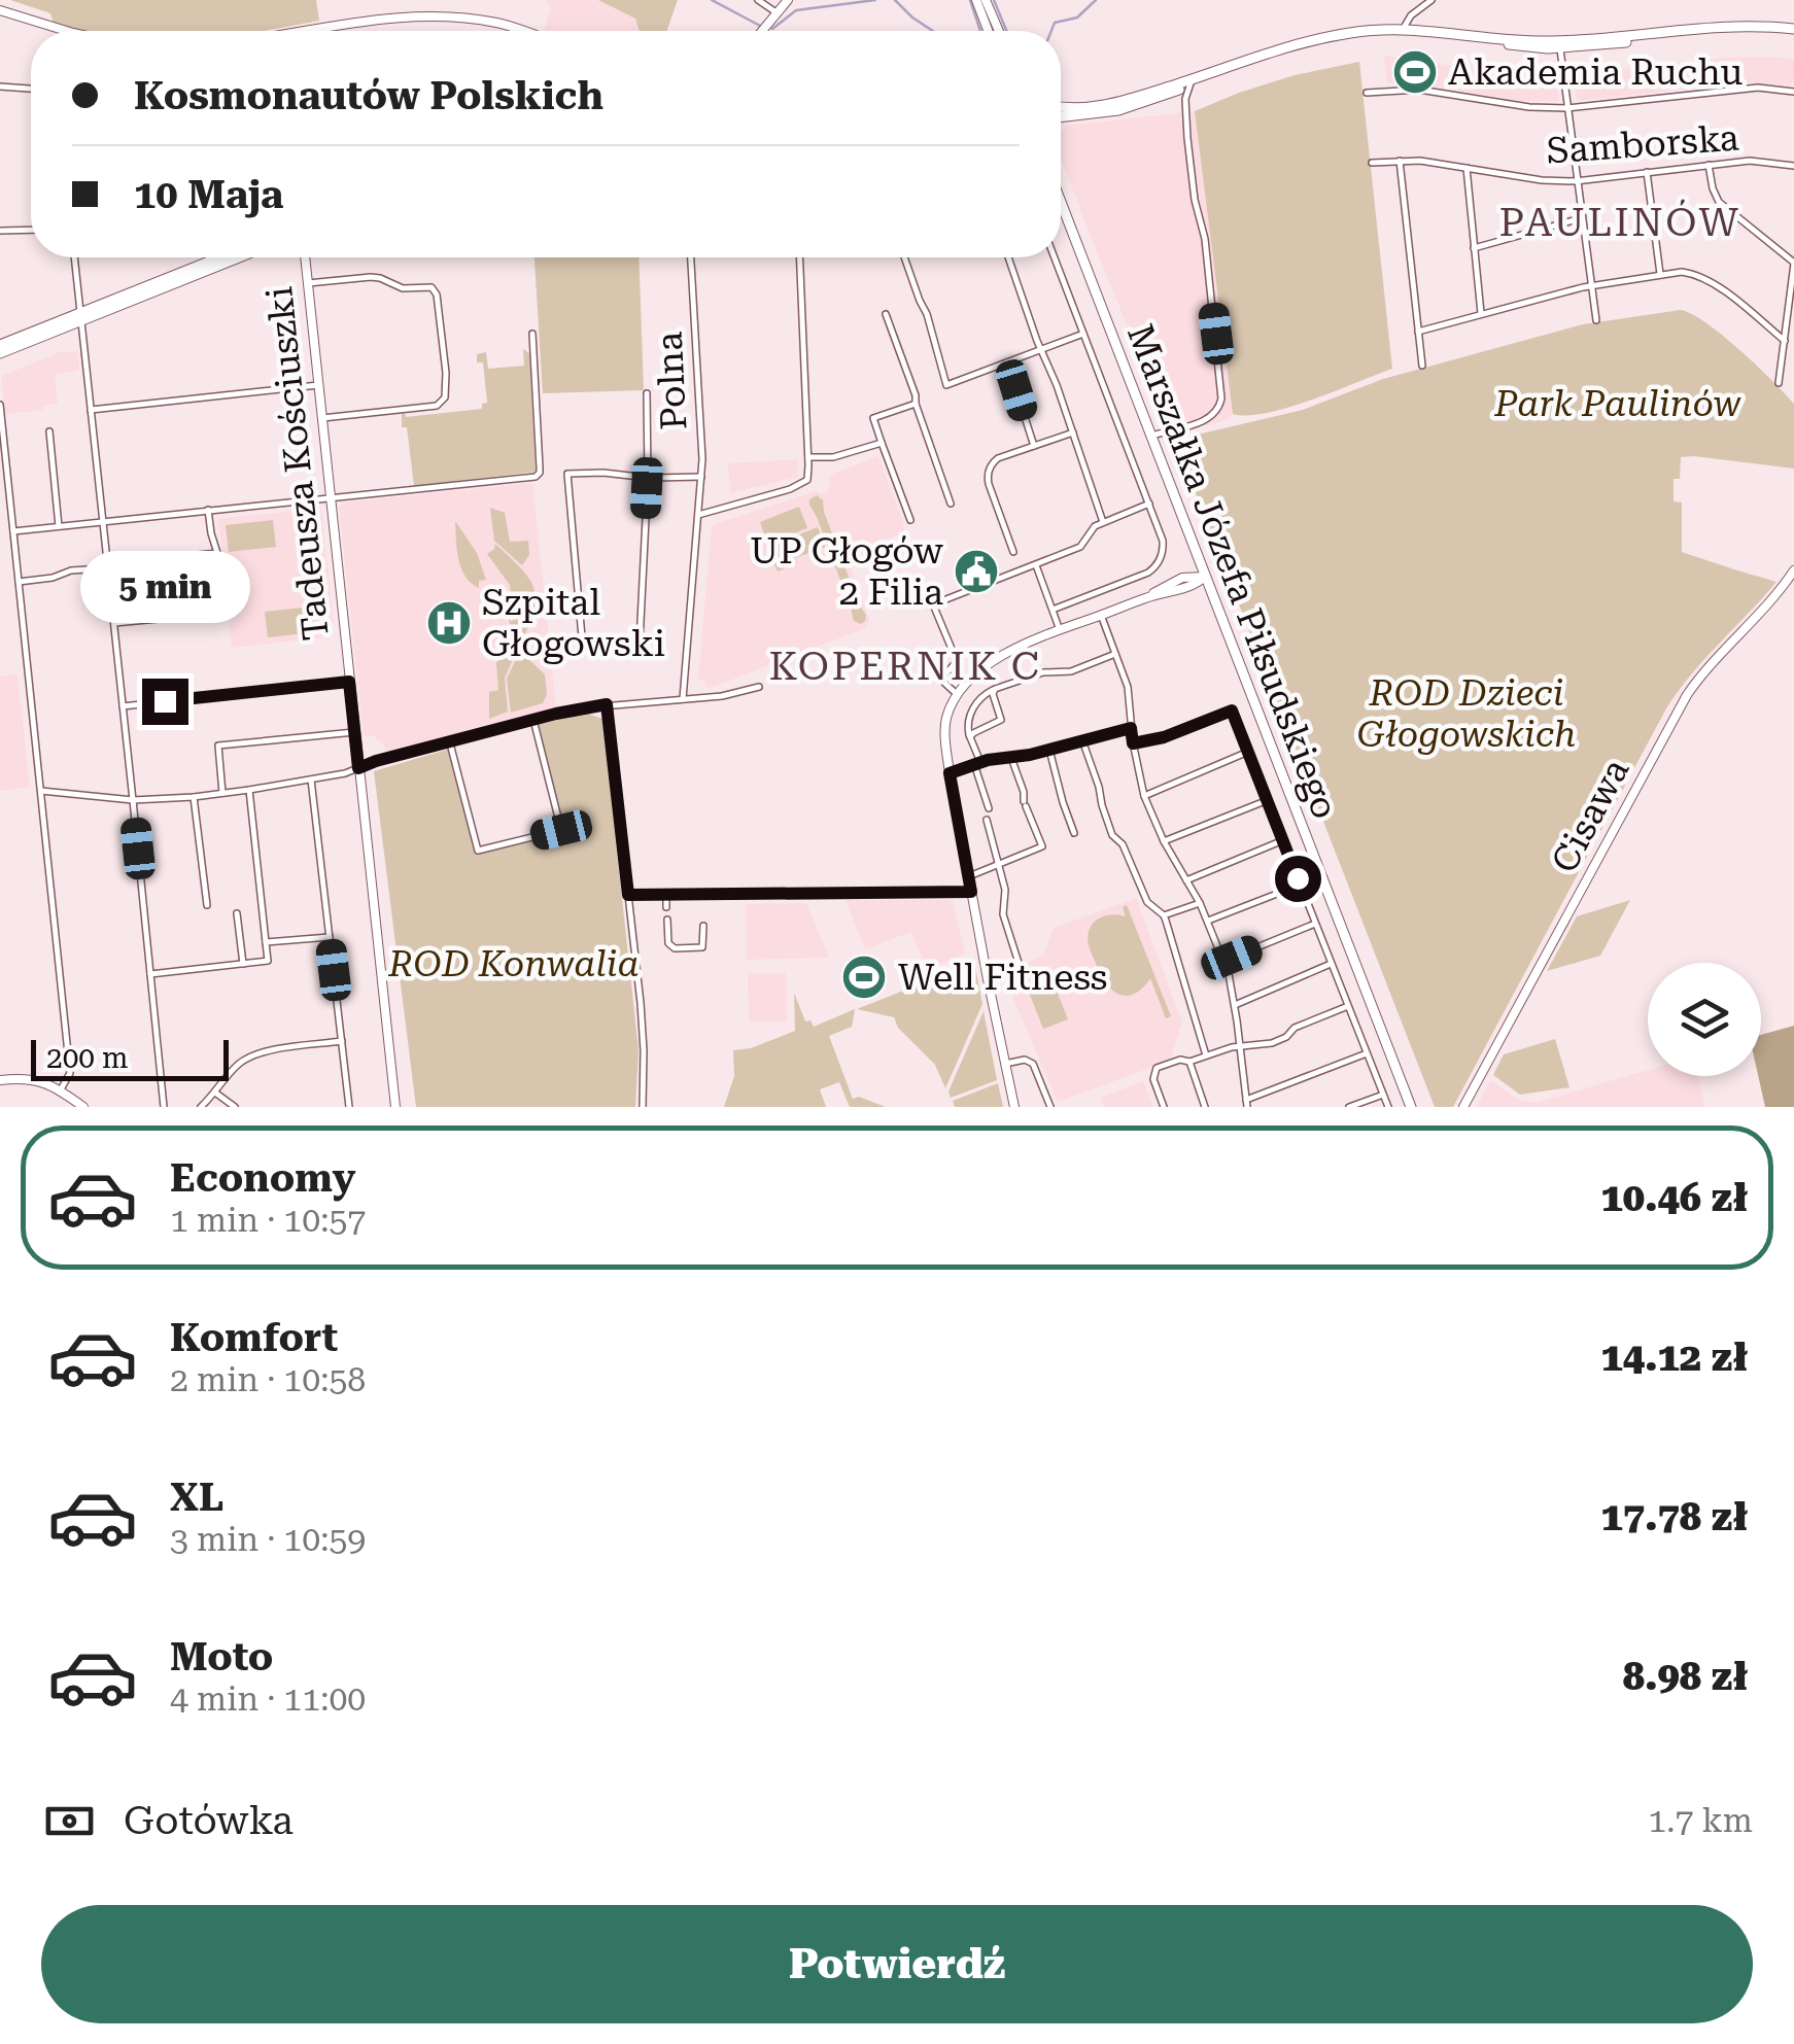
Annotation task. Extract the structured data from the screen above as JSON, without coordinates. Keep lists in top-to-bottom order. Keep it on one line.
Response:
{"streets":{"main road":["Marszałka Józefa Piłsudskiego"],"street":["Samborska","Polna","Tadeusza Kościuszki","Cisawa"]},"districts":["PAULINÓW","KOPERNIK C"],"parks":["Park Paulinów","ROD Dzieci Głogowskich","ROD Konwalia"],"places":{"sports":["Akademia Ruchu","Well Fitness"],"public building":["UP Głogów 2 Filia"],"hospital":["Szpital Głogowski"]},"scale_bar":"200 m","page":{"banner":["Kosmonautów Polskich","10 Maja"],"bubble":"5 min","scale":"200 m","list":[{"name":"Economy","note":"1 min · 10:57","value":"10.46 zł"},{"name":"Komfort","note":"2 min · 10:58","value":"14.12 zł"},{"name":"XL","note":"3 min · 10:59","value":"17.78 zł"},{"name":"Moto","note":"4 min · 11:00","value":"8.98 zł"}],"pay":["Gotówka","1.7 km"],"buttons":"Potwierdź"}}
